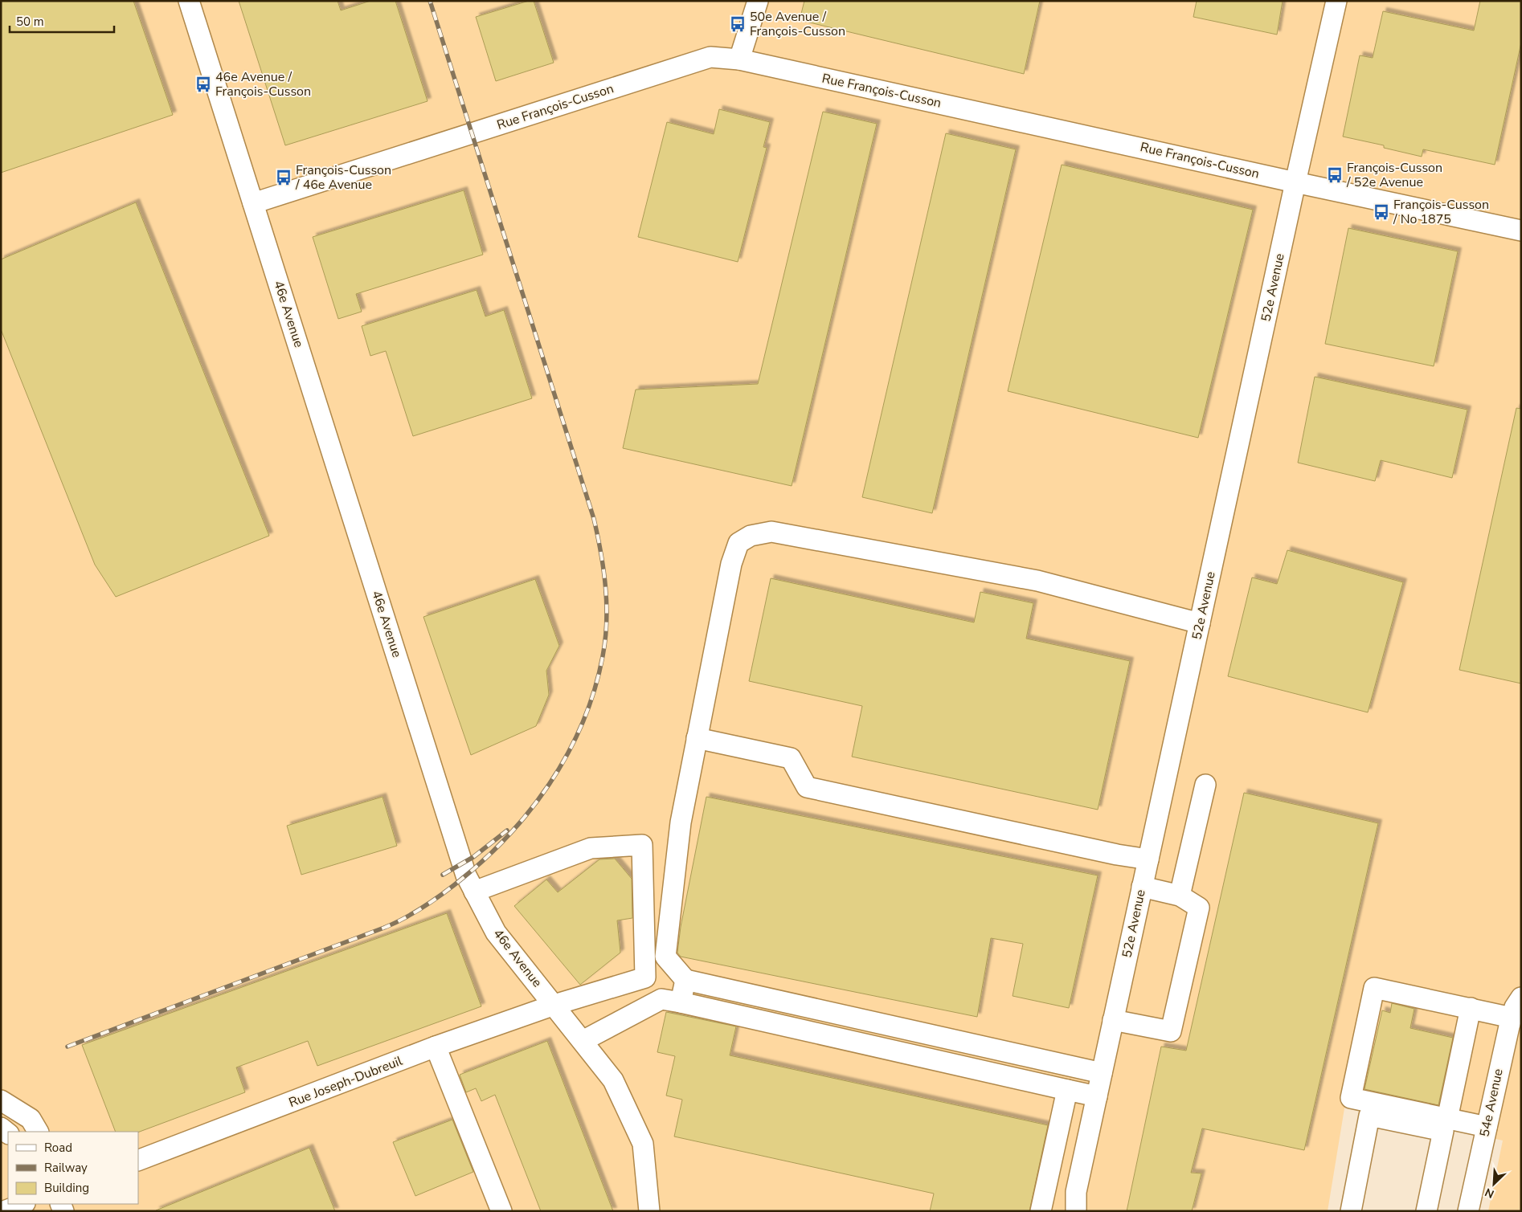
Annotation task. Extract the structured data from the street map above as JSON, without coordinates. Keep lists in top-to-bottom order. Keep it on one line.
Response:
{"streets":{"street":["Rue François-Cusson","52e Avenue","46e Avenue","Rue Joseph-Dubreuil","54e Avenue"]},"crossings":[["Rue François-Cusson","52e Avenue"],["Rue François-Cusson","46e Avenue"],["46e Avenue","Rue Joseph-Dubreuil"]],"places":{"bus stop":["50e Avenue / François-Cusson","46e Avenue / François-Cusson","François-Cusson / 52e Avenue","François-Cusson / 46e Avenue","François-Cusson / No 1875"]},"legend":["Road","Railway","Building"],"scale_bar":"50 m","north":"bottom left"}
